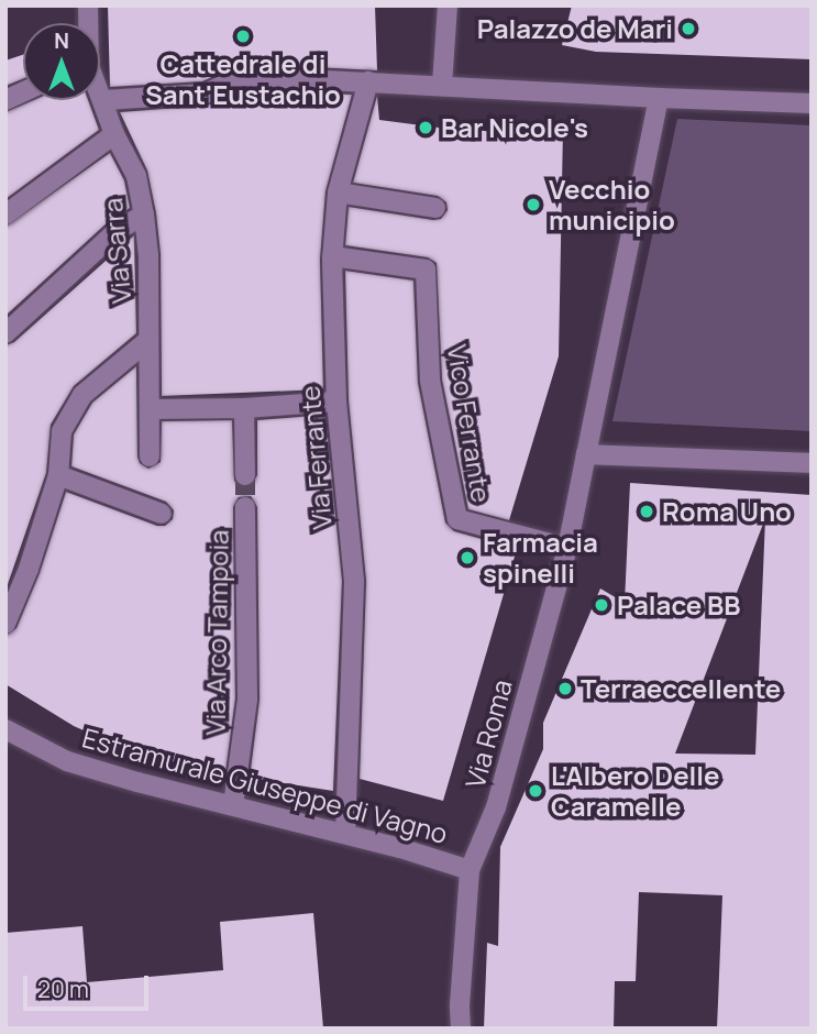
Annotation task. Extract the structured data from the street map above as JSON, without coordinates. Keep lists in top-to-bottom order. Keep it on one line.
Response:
{"streets":{"street":["Via Sarra","Vico Ferrante","Via Ferrante","Via Arco Tampoia","Via Roma","Estramurale Giuseppe di Vagno"]},"crossings":[["Vico Ferrante","Via Ferrante"],["Vico Ferrante","Via Roma"],["Via Ferrante","Estramurale Giuseppe di Vagno"],["Via Arco Tampoia","Estramurale Giuseppe di Vagno"],["Via Roma","Estramurale Giuseppe di Vagno"]],"places":["Palazzo de Mari","Cattedrale di Sant'Eustachio","Bar Nicole's","Vecchio municipio","Roma Uno","Farmacia spinelli","Palace BB","Terraeccellente","L'Albero Delle Caramelle"],"scale_bar":"20 m","north":"top"}
